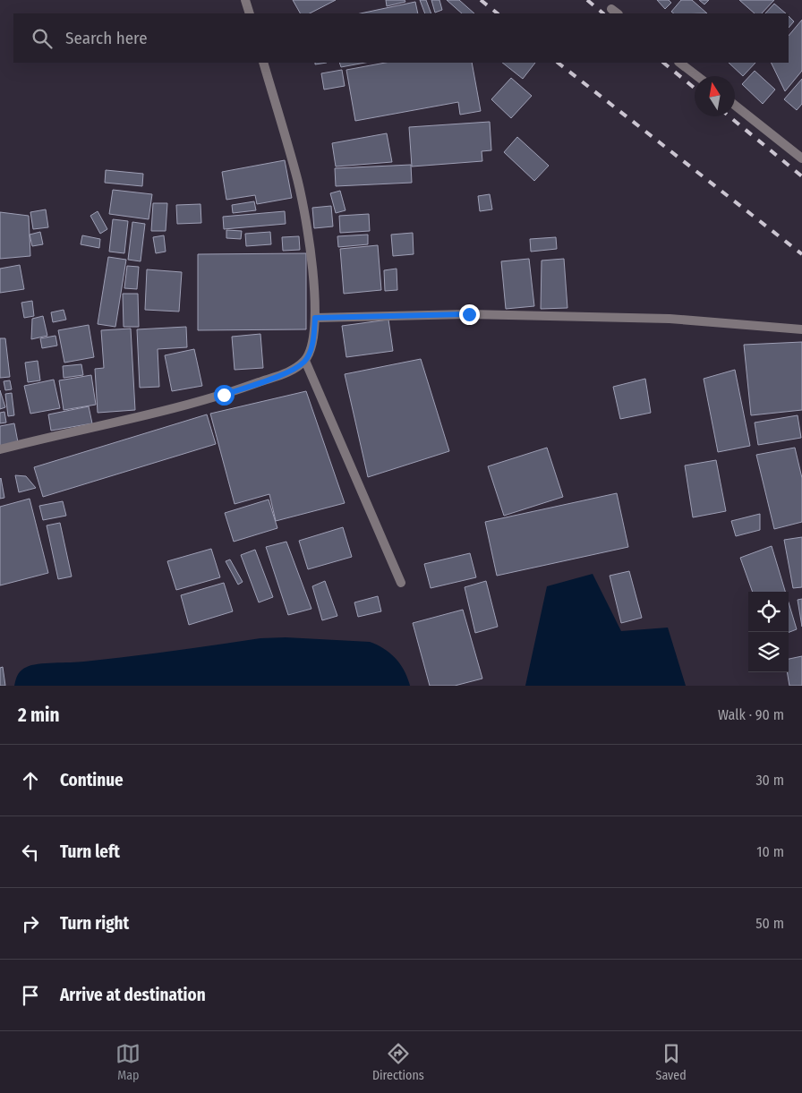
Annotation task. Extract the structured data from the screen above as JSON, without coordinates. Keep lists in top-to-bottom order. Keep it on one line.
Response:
{"north":"top","page":{"search":"Search here","heading":["2 min","Walk · 90 m"],"list":[["Continue","30 m"],["Turn left","10 m"],["Turn right","50 m"],"Arrive at destination"],"nav":["Map","Directions","Saved"]}}
